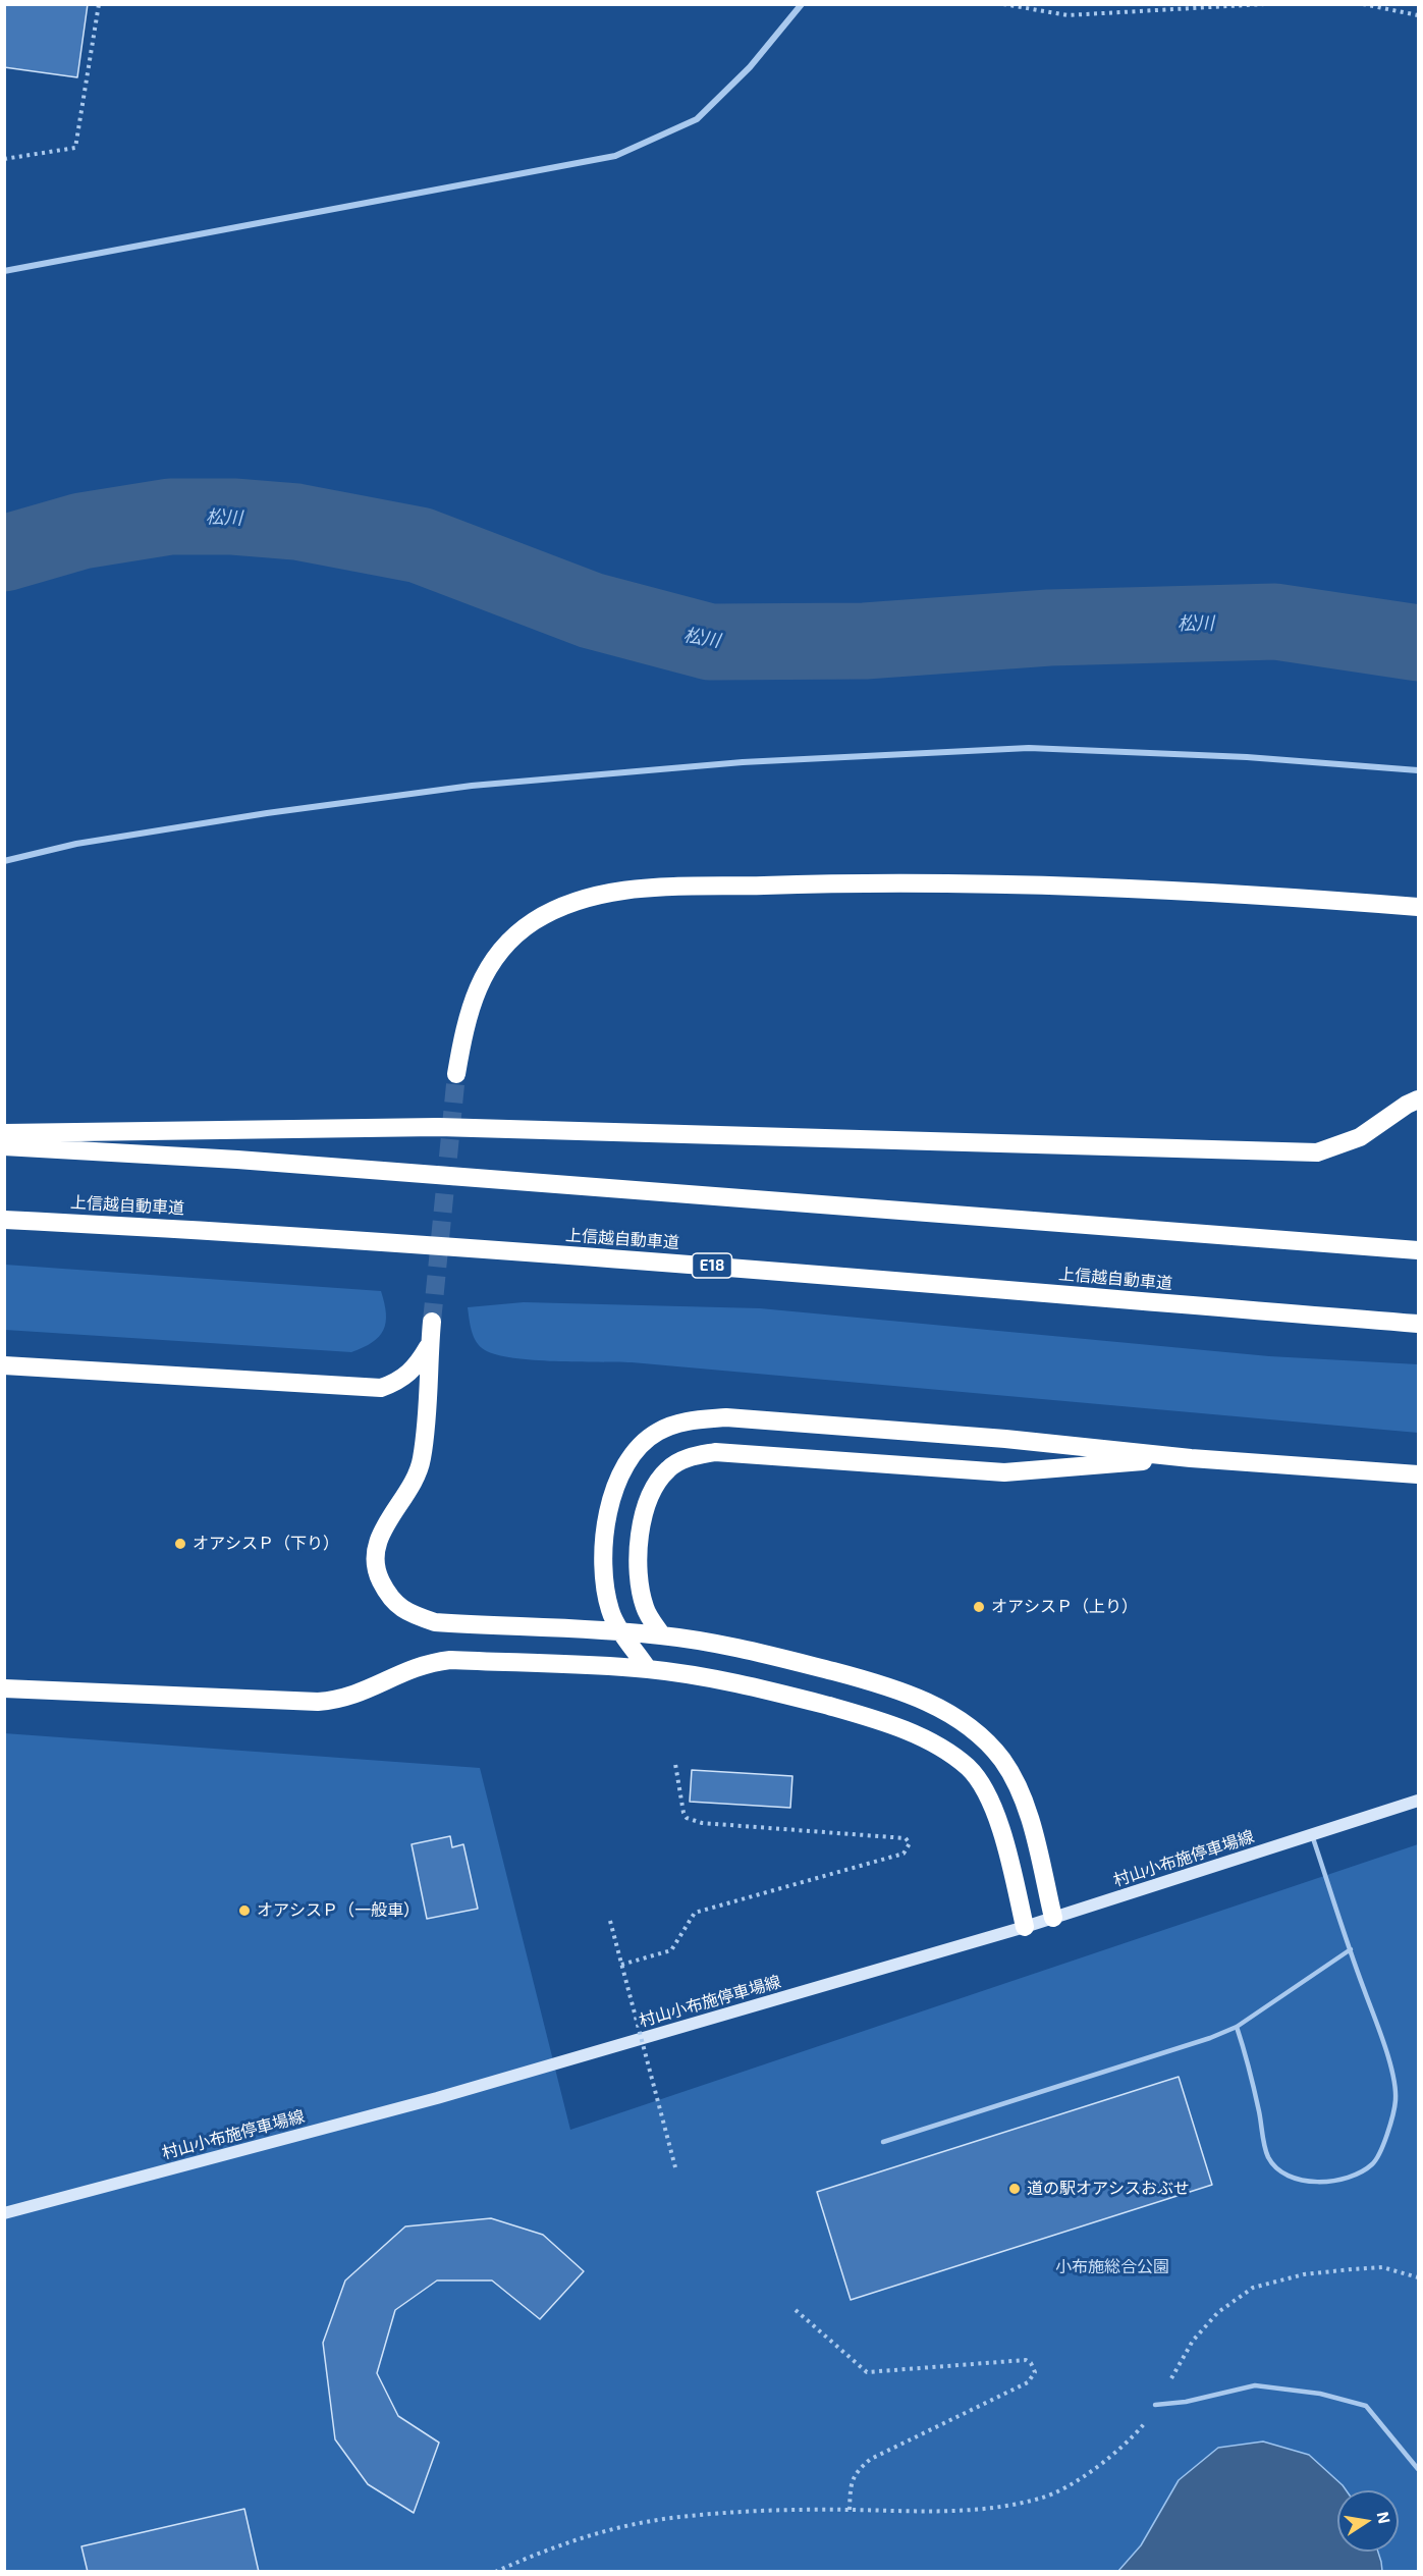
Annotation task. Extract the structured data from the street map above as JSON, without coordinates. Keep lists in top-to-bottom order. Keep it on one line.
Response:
{"streets":{"highway":["上信越自動車道","E18"],"main road":["村山小布施停車場線"]},"water":["松川"],"parks":["小布施総合公園"],"places":["オアシスＰ（下り）","オアシスＰ（上り）","オアシスＰ（一般車）","道の駅オアシスおぶせ"],"north":"right"}
